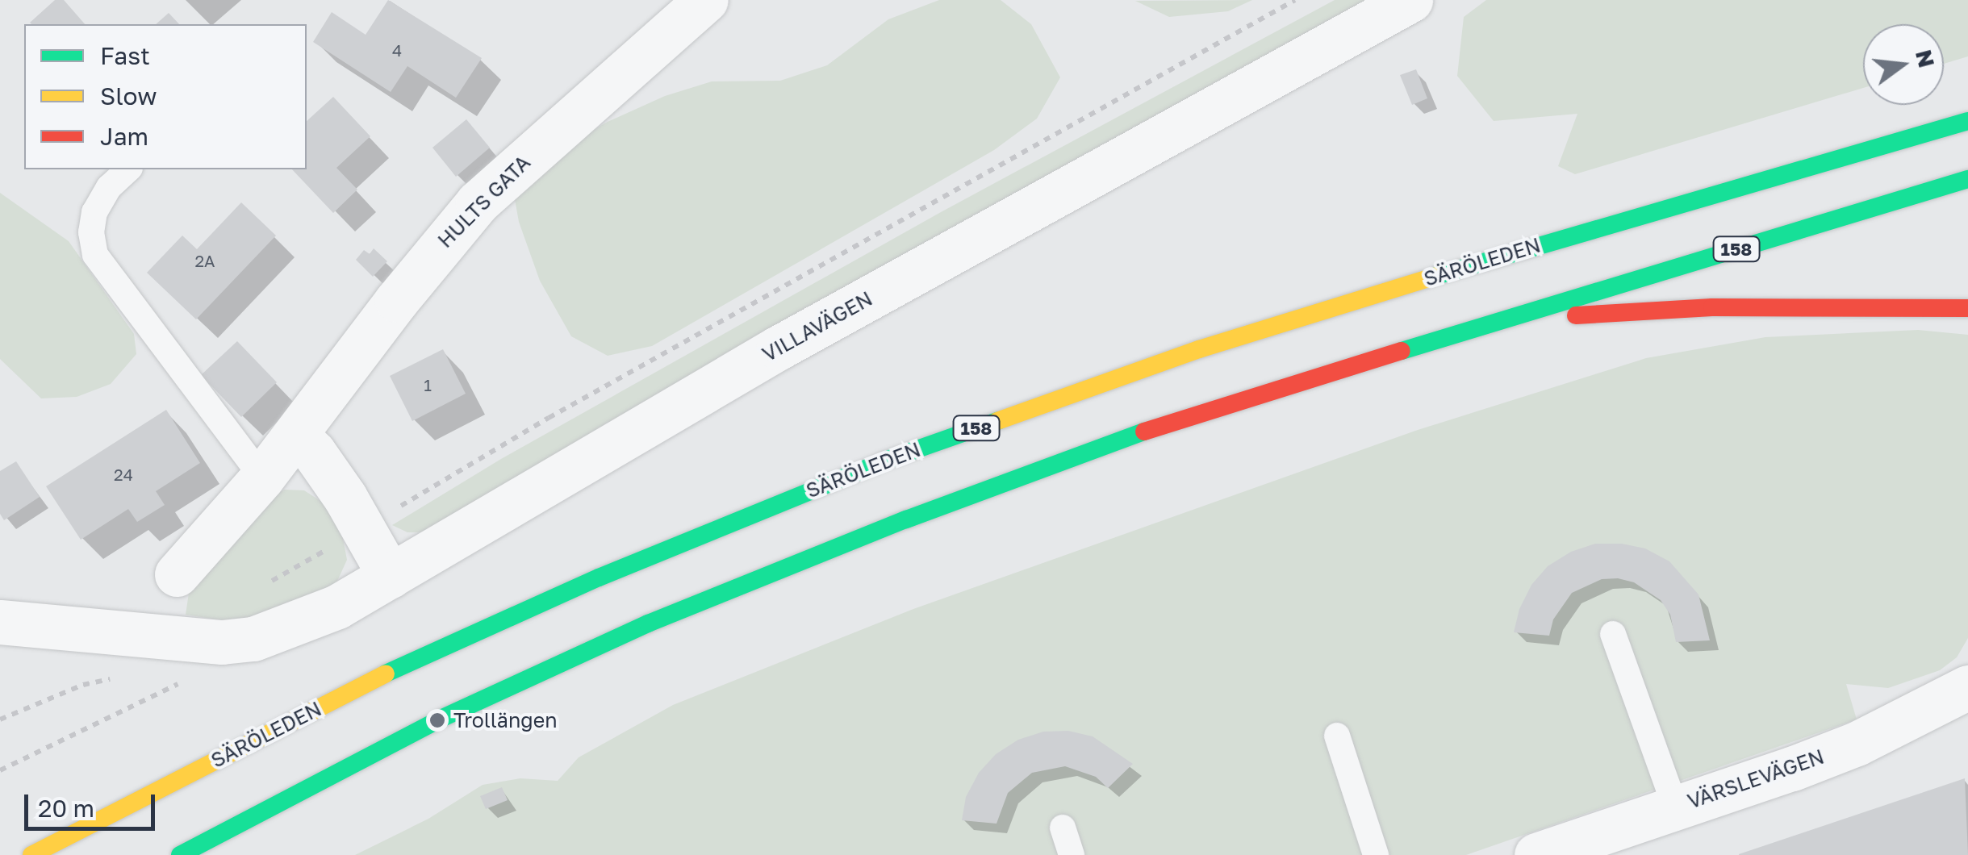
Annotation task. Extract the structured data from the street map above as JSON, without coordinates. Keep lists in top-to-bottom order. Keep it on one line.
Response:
{"streets":{"main road":["158","SÄRÖLEDEN"],"street":["HULTS GATA","VILLAVÄGEN","VÄRSLEVÄGEN"]},"places":["Trollängen"],"house_numbers":["4","2A","1","24"],"legend":["Fast","Slow","Jam"],"scale_bar":"20 m","north":"right"}
